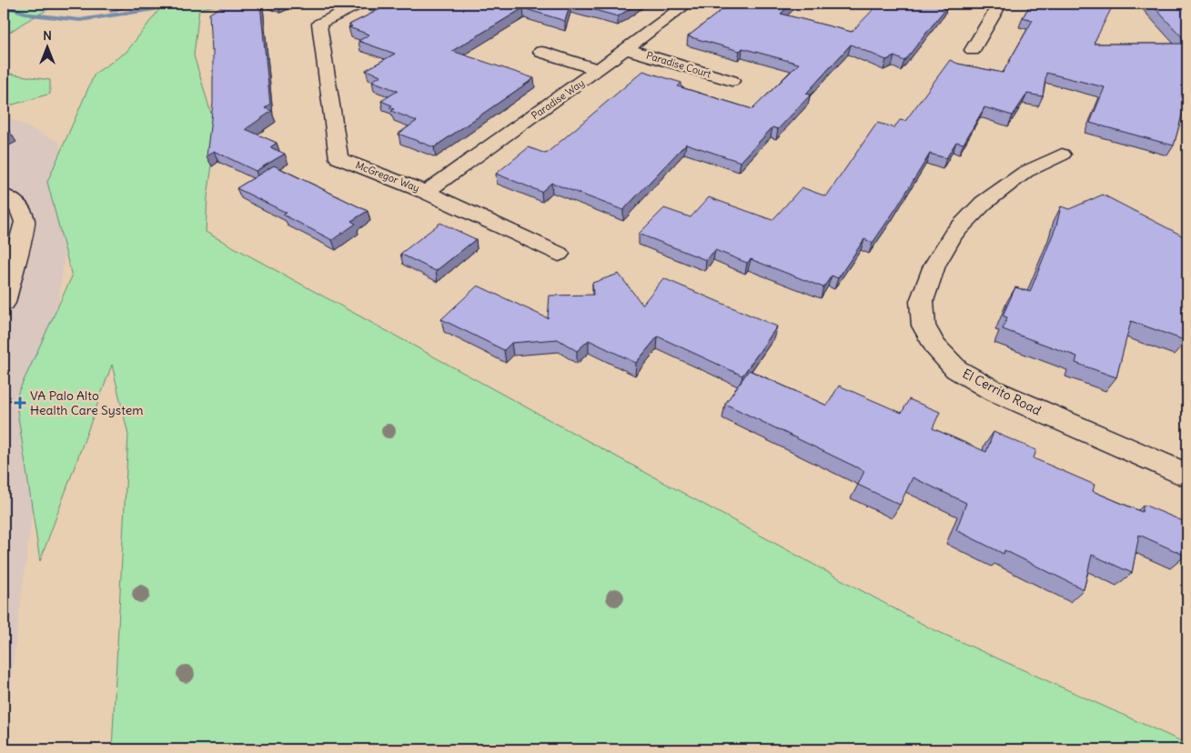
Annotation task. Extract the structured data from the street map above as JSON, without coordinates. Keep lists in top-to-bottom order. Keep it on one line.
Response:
{"streets":{"street":["Paradise Court","Paradise Way","McGregor Way","El Cerrito Road"]},"crossings":[["Paradise Court","Paradise Way"],["Paradise Way","McGregor Way"]],"places":{"health":["VA Palo Alto Health Care System"]},"north":"top"}
